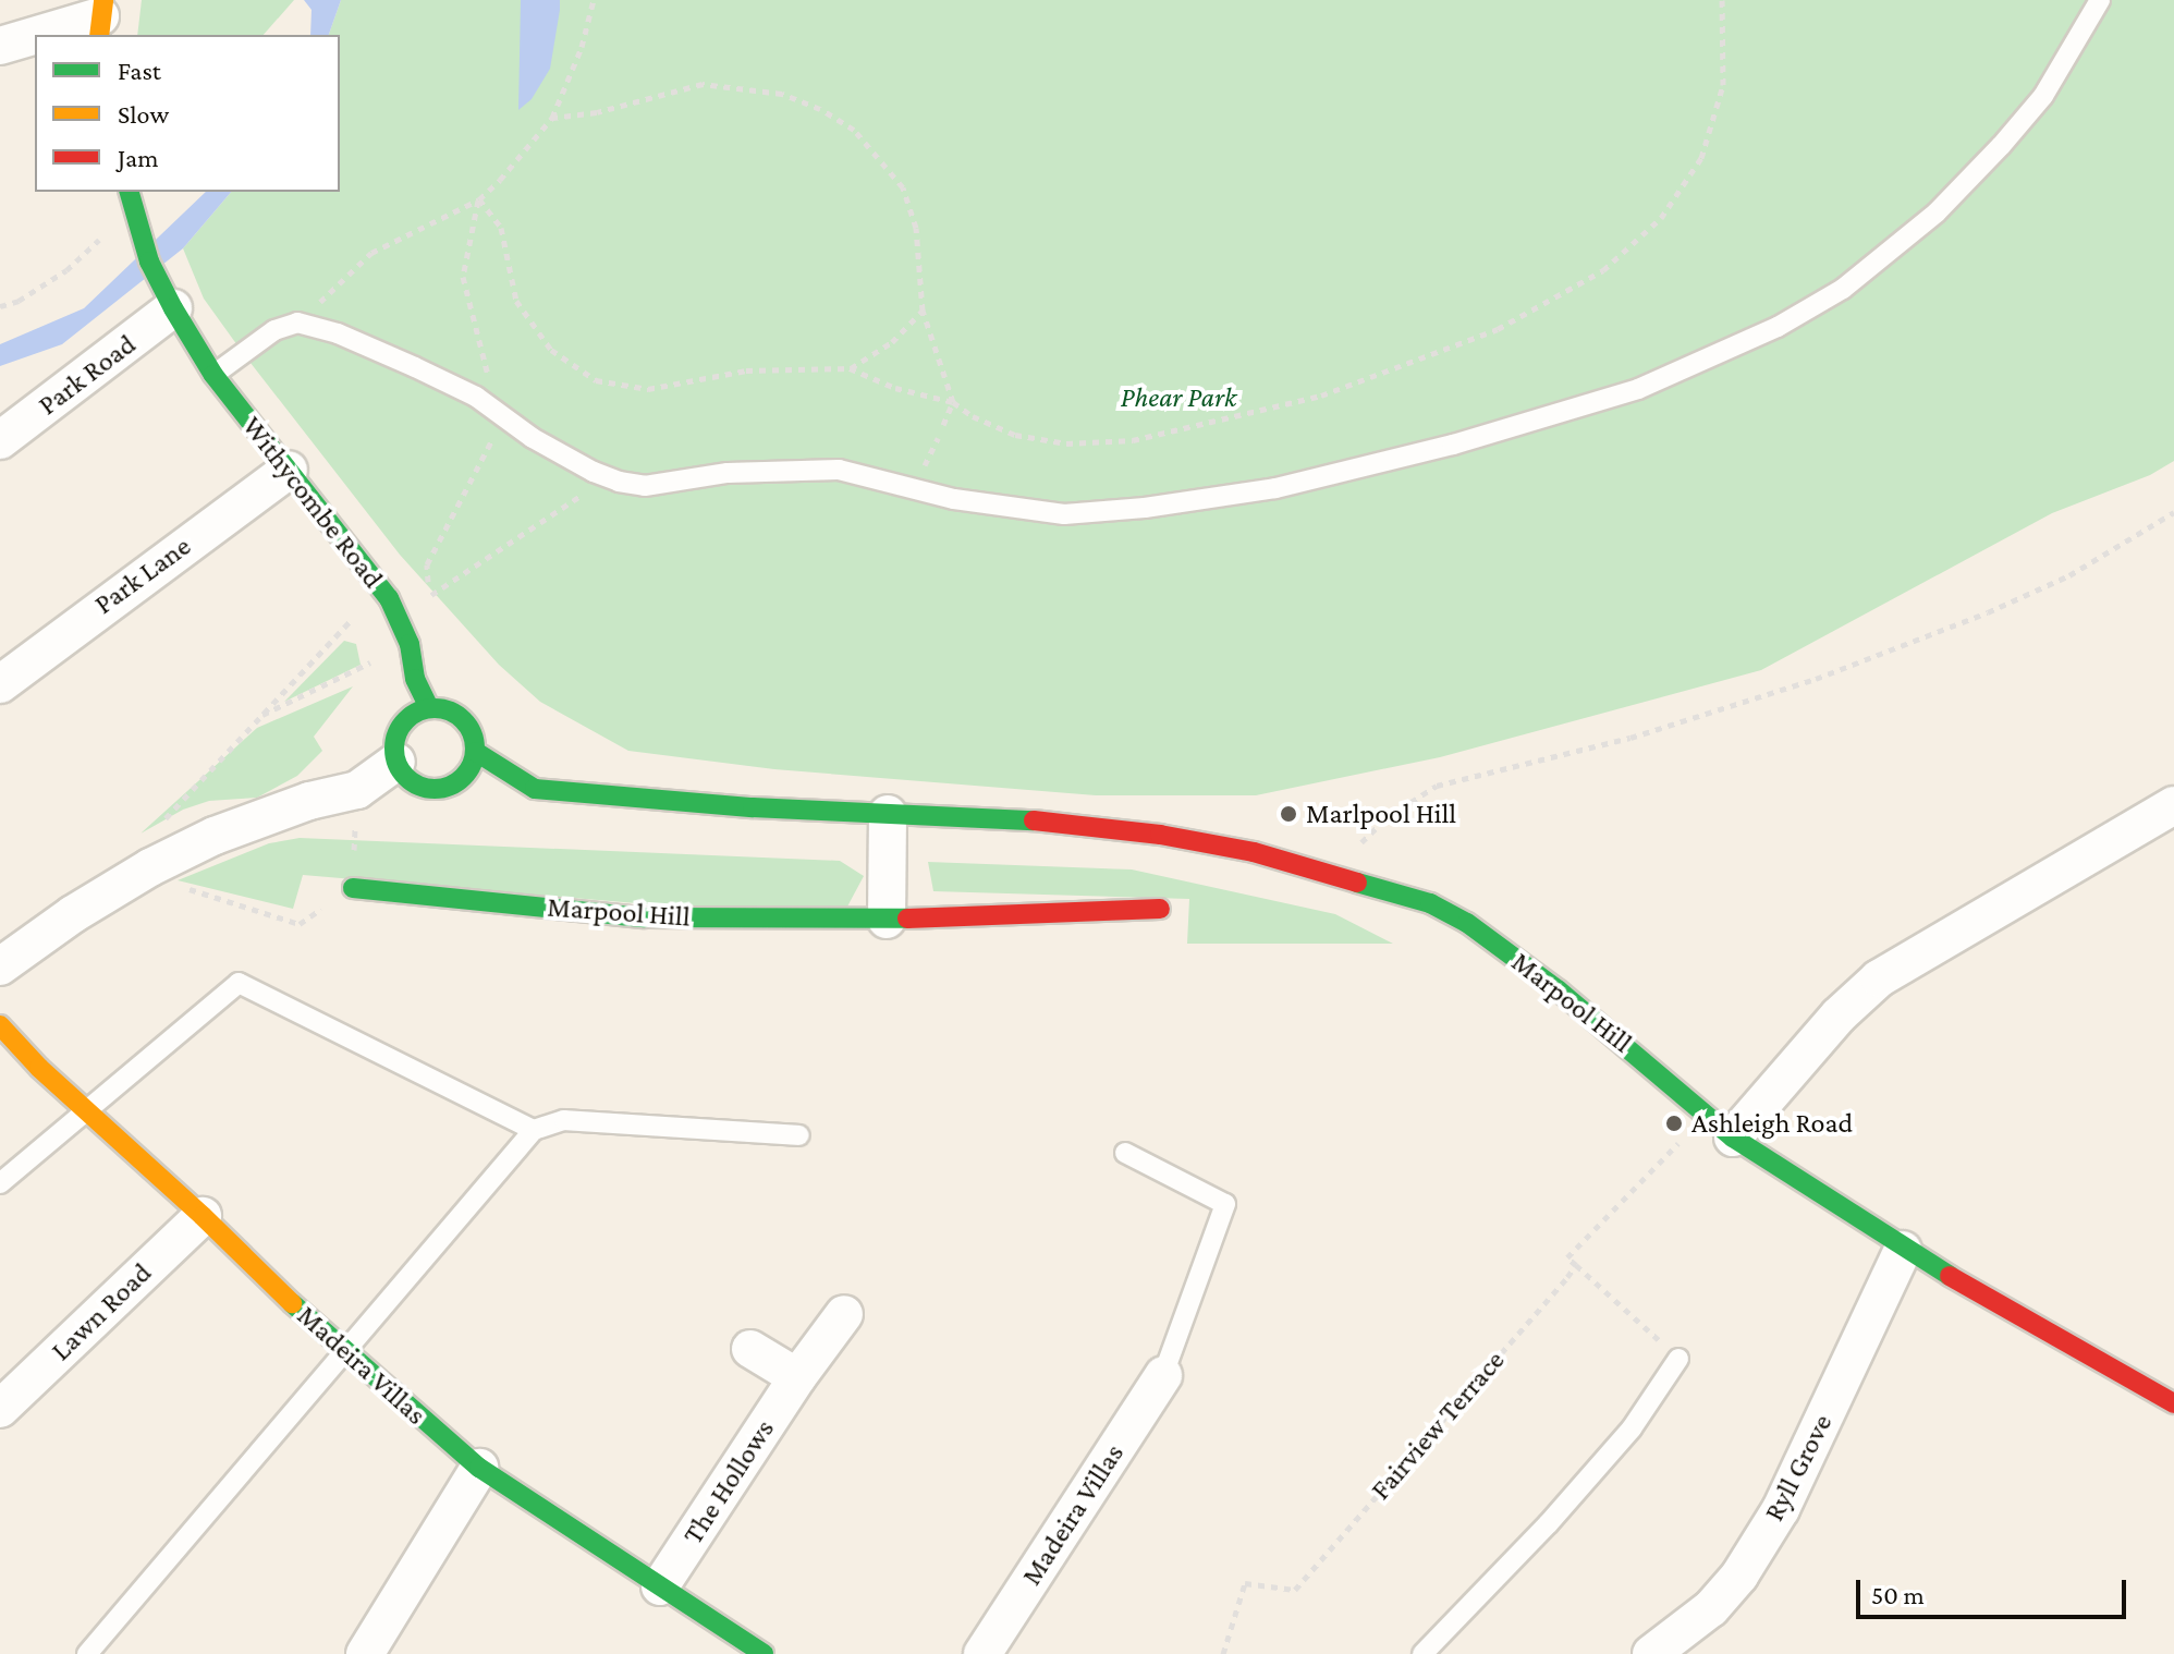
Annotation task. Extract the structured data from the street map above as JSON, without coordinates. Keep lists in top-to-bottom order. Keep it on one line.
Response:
{"streets":{"street":["Park Road","Withycombe Road","Park Lane","Marpool Hill","Lawn Road","Madeira Villas","Ryll Grove","The Hollows"],"path":["Fairview Terrace"]},"crossings":[["Park Road","Withycombe Road"],["Withycombe Road","Park Lane"],["Withycombe Road","Marpool Hill"],["Marpool Hill","Ryll Grove"],["Lawn Road","Madeira Villas"],["Madeira Villas","The Hollows"]],"parks":["Phear Park"],"places":["Marlpool Hill","Ashleigh Road"],"legend":["Fast","Slow","Jam"],"scale_bar":"50 m"}
